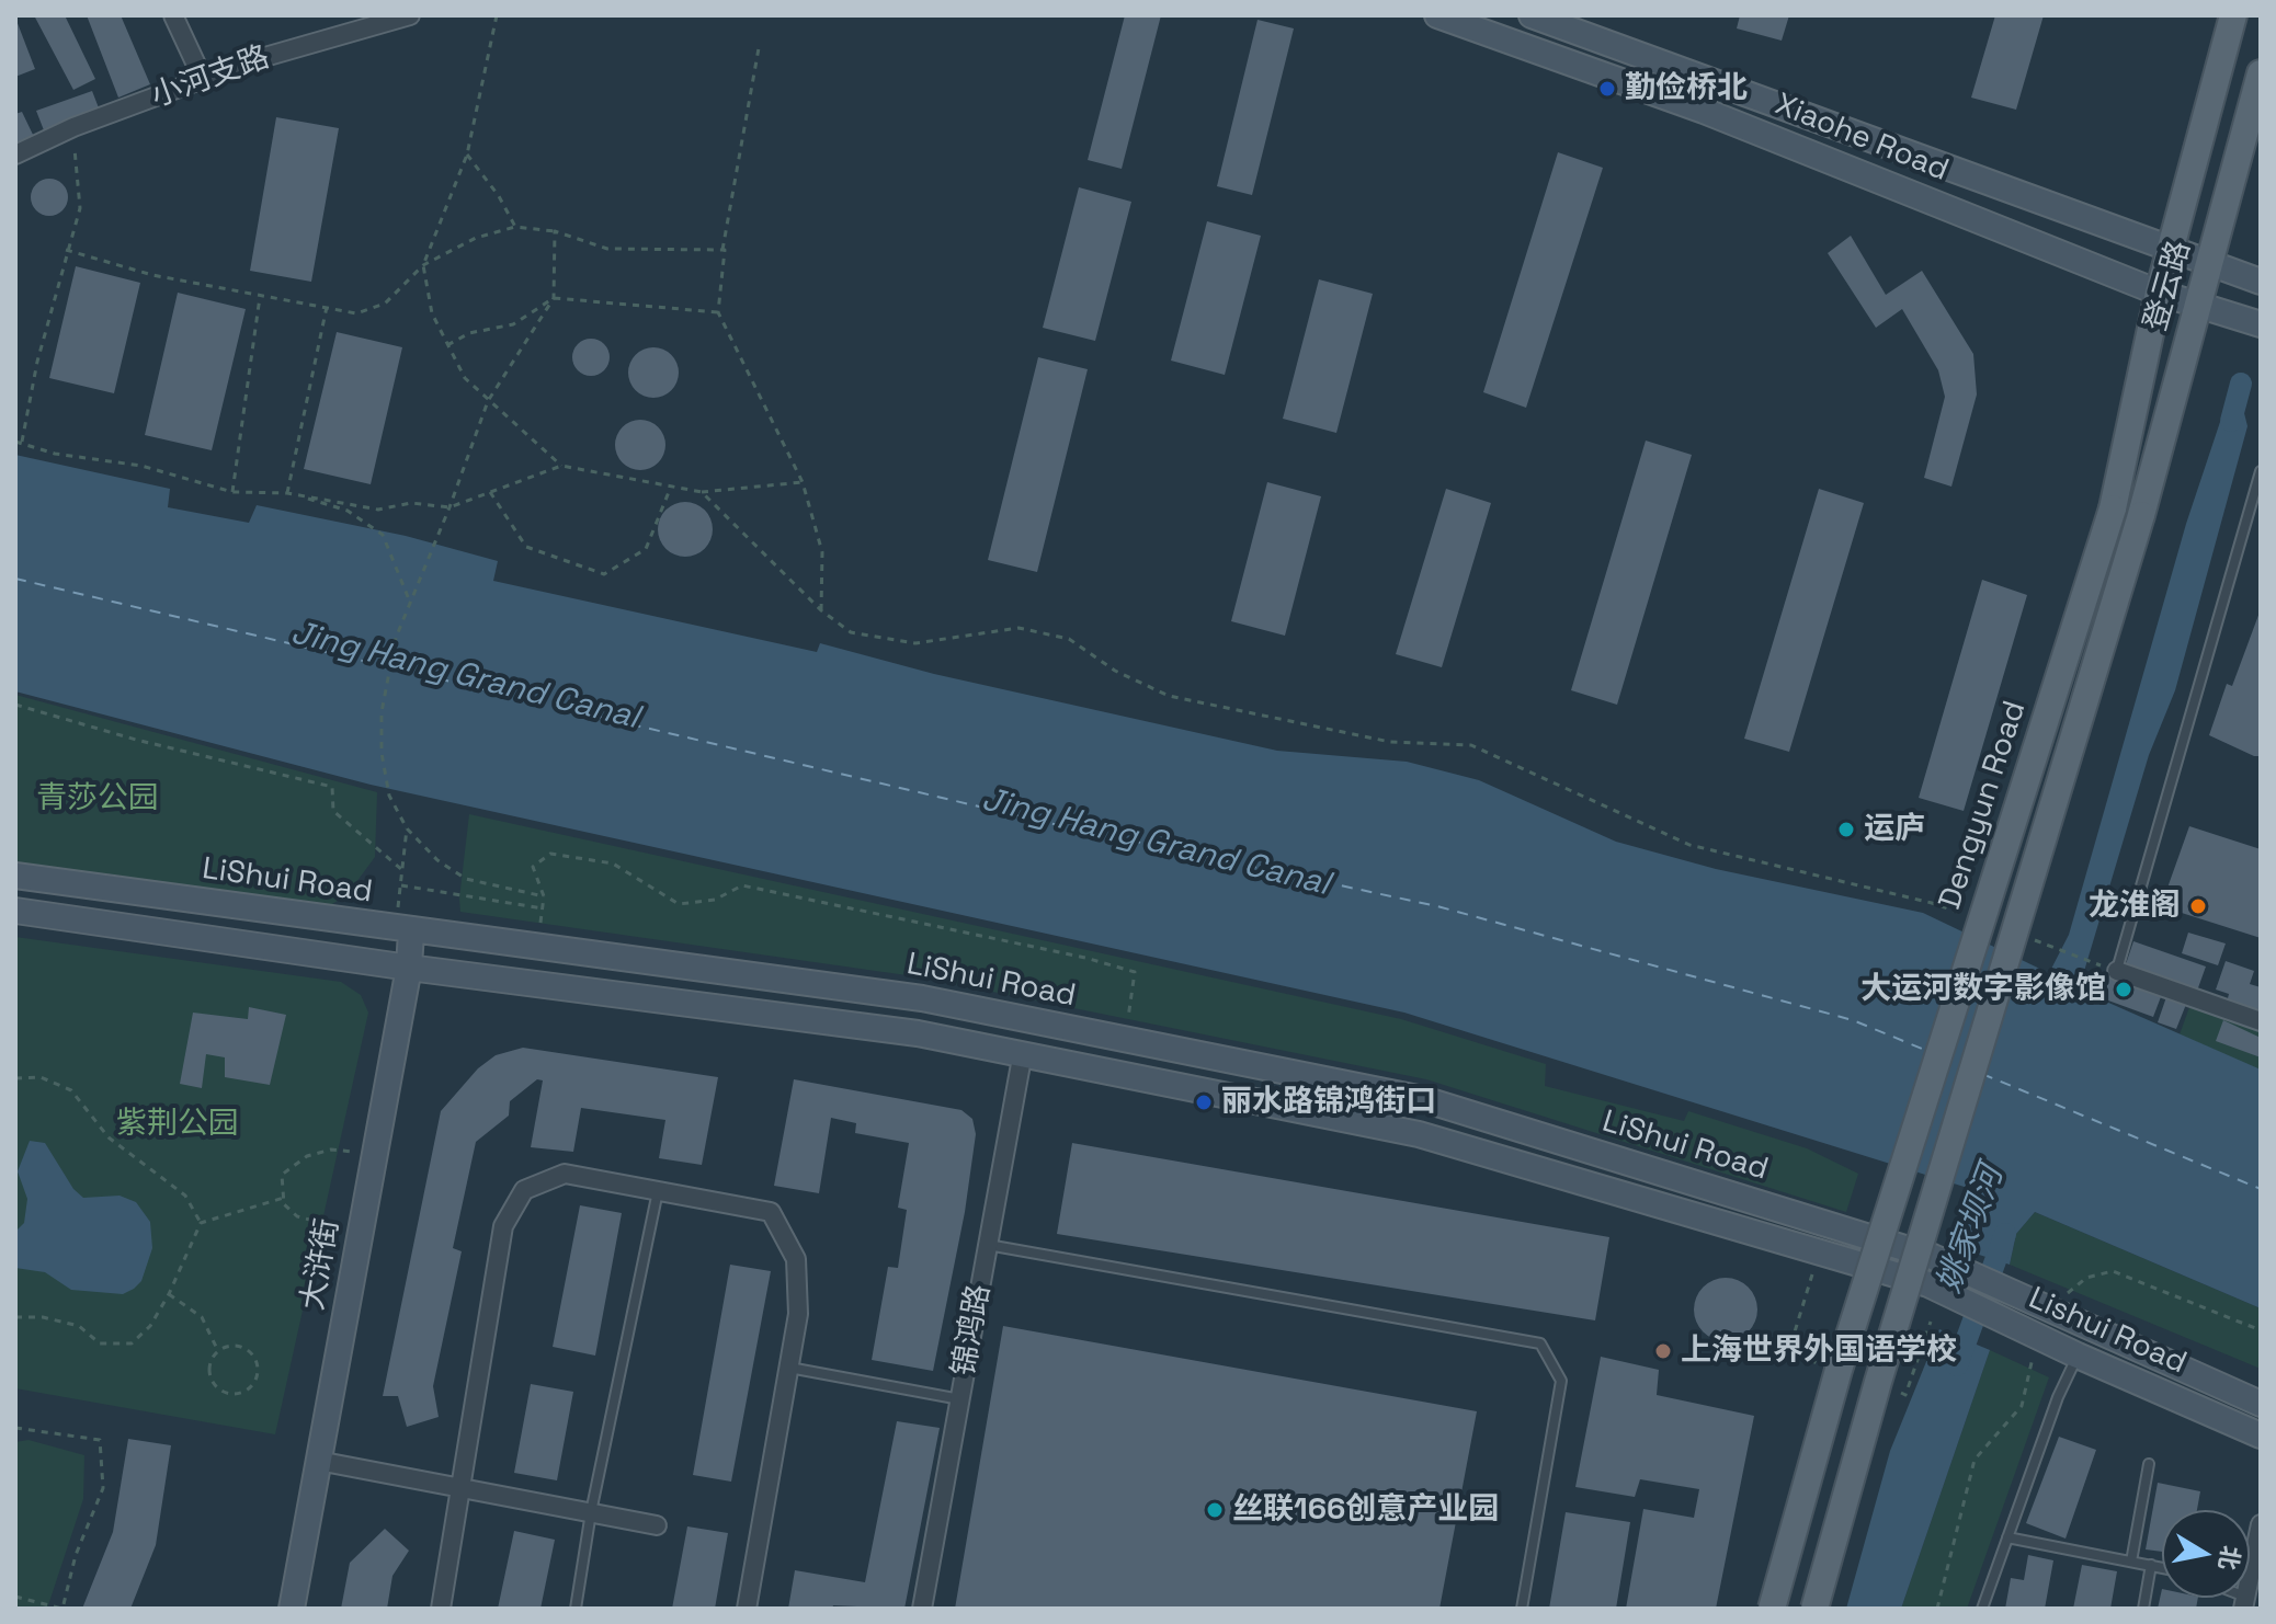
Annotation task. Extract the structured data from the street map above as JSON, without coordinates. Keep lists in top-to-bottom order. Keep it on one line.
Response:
{"streets":{"main road":["Xiaohe Road","登云路","Dengyun Road","LiShui Road","大浒街","Lishui Road"],"street":["小河支路","锦鸿路"]},"crossings":[["Xiaohe Road","登云路"],["Xiaohe Road","Dengyun Road"],["登云路","Dengyun Road"],["LiShui Road","大浒街"],["LiShui Road","锦鸿路"],["LiShui Road","Lishui Road"]],"water":["Jing Hang Grand Canal","姚家坝河"],"parks":["青莎公园","紫荆公园"],"places":["勤俭桥北","运庐","龙淮阁","大运河数字影像馆","丽水路锦鸿街口","上海世界外国语学校","丝联166创意产业园"],"north":"right"}
